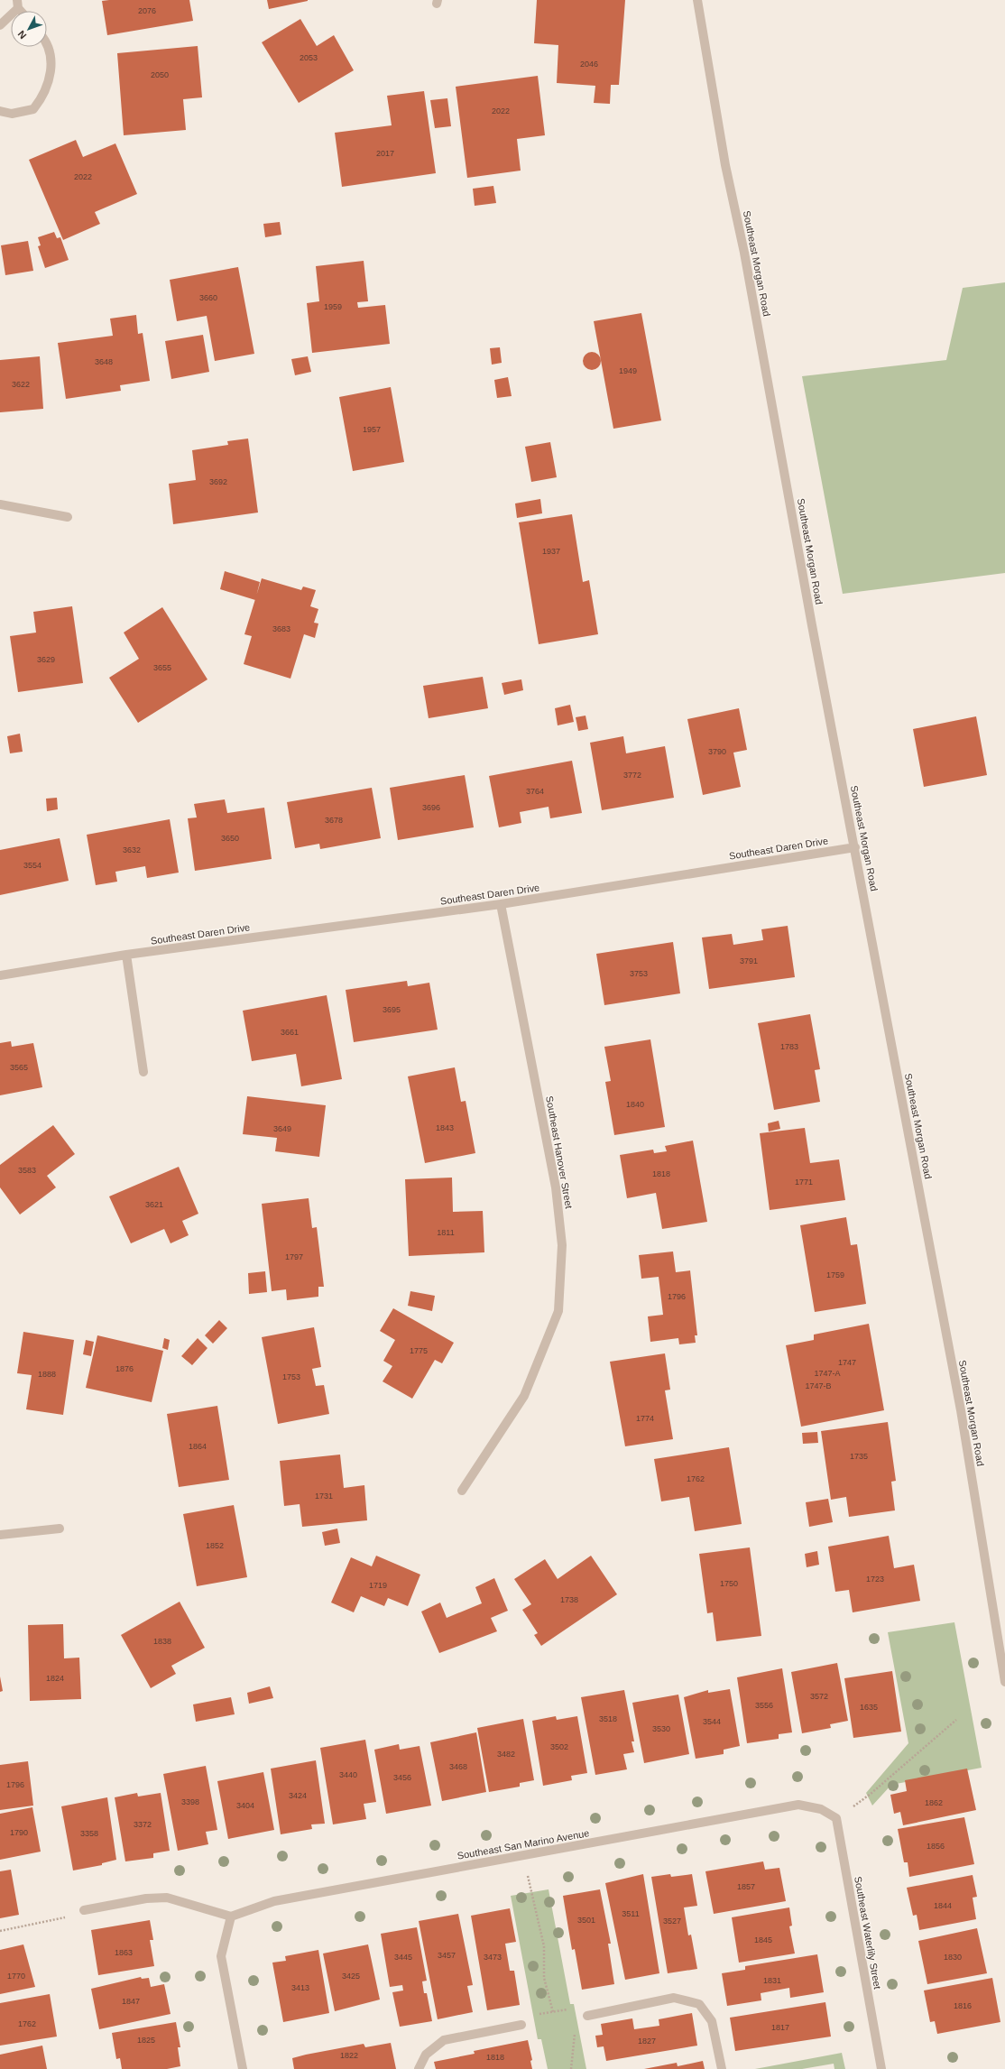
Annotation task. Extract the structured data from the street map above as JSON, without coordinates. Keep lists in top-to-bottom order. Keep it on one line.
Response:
{"streets":{"street":["Southeast Morgan Road","Southeast Daren Drive","Southeast Hanover Street","Southeast San Marino Avenue","Southeast Waterlily Street"]},"crossings":[["Southeast Morgan Road","Southeast Daren Drive"],["Southeast Daren Drive","Southeast Hanover Street"],["Southeast San Marino Avenue","Southeast Waterlily Street"]],"house_numbers":["2076","2053","2046","2050","2022","2017","2022","3660","1959","3648","1949","3622","1957","3692","1937","3683","3629","3655","3790","3772","3764","3696","3678","3650","3632","3554","3791","3753","3695","3661","1783","3565","1840","1843","3649","3583","1818","1771","3621","1811","1797","1759","1796","1775","1747","1876","1747-A","1888","1753","1747-B","1774","1864","1735","1762","1731","1852","1723","1750","1719","1738","1838","1824","3572","3556","1635","3518","3544","3530","3502","3482","3468","3440","3456","1796","3424","3398","1862","3404","3372","1790","3358","1856","1857","1844","3511","3501","3527","1845","1863","3457","3445","3473","1830","1770","3425","1831","3413","1847","1816","1762","1817","1825","1827","1822","1818"],"north":"bottom left"}
